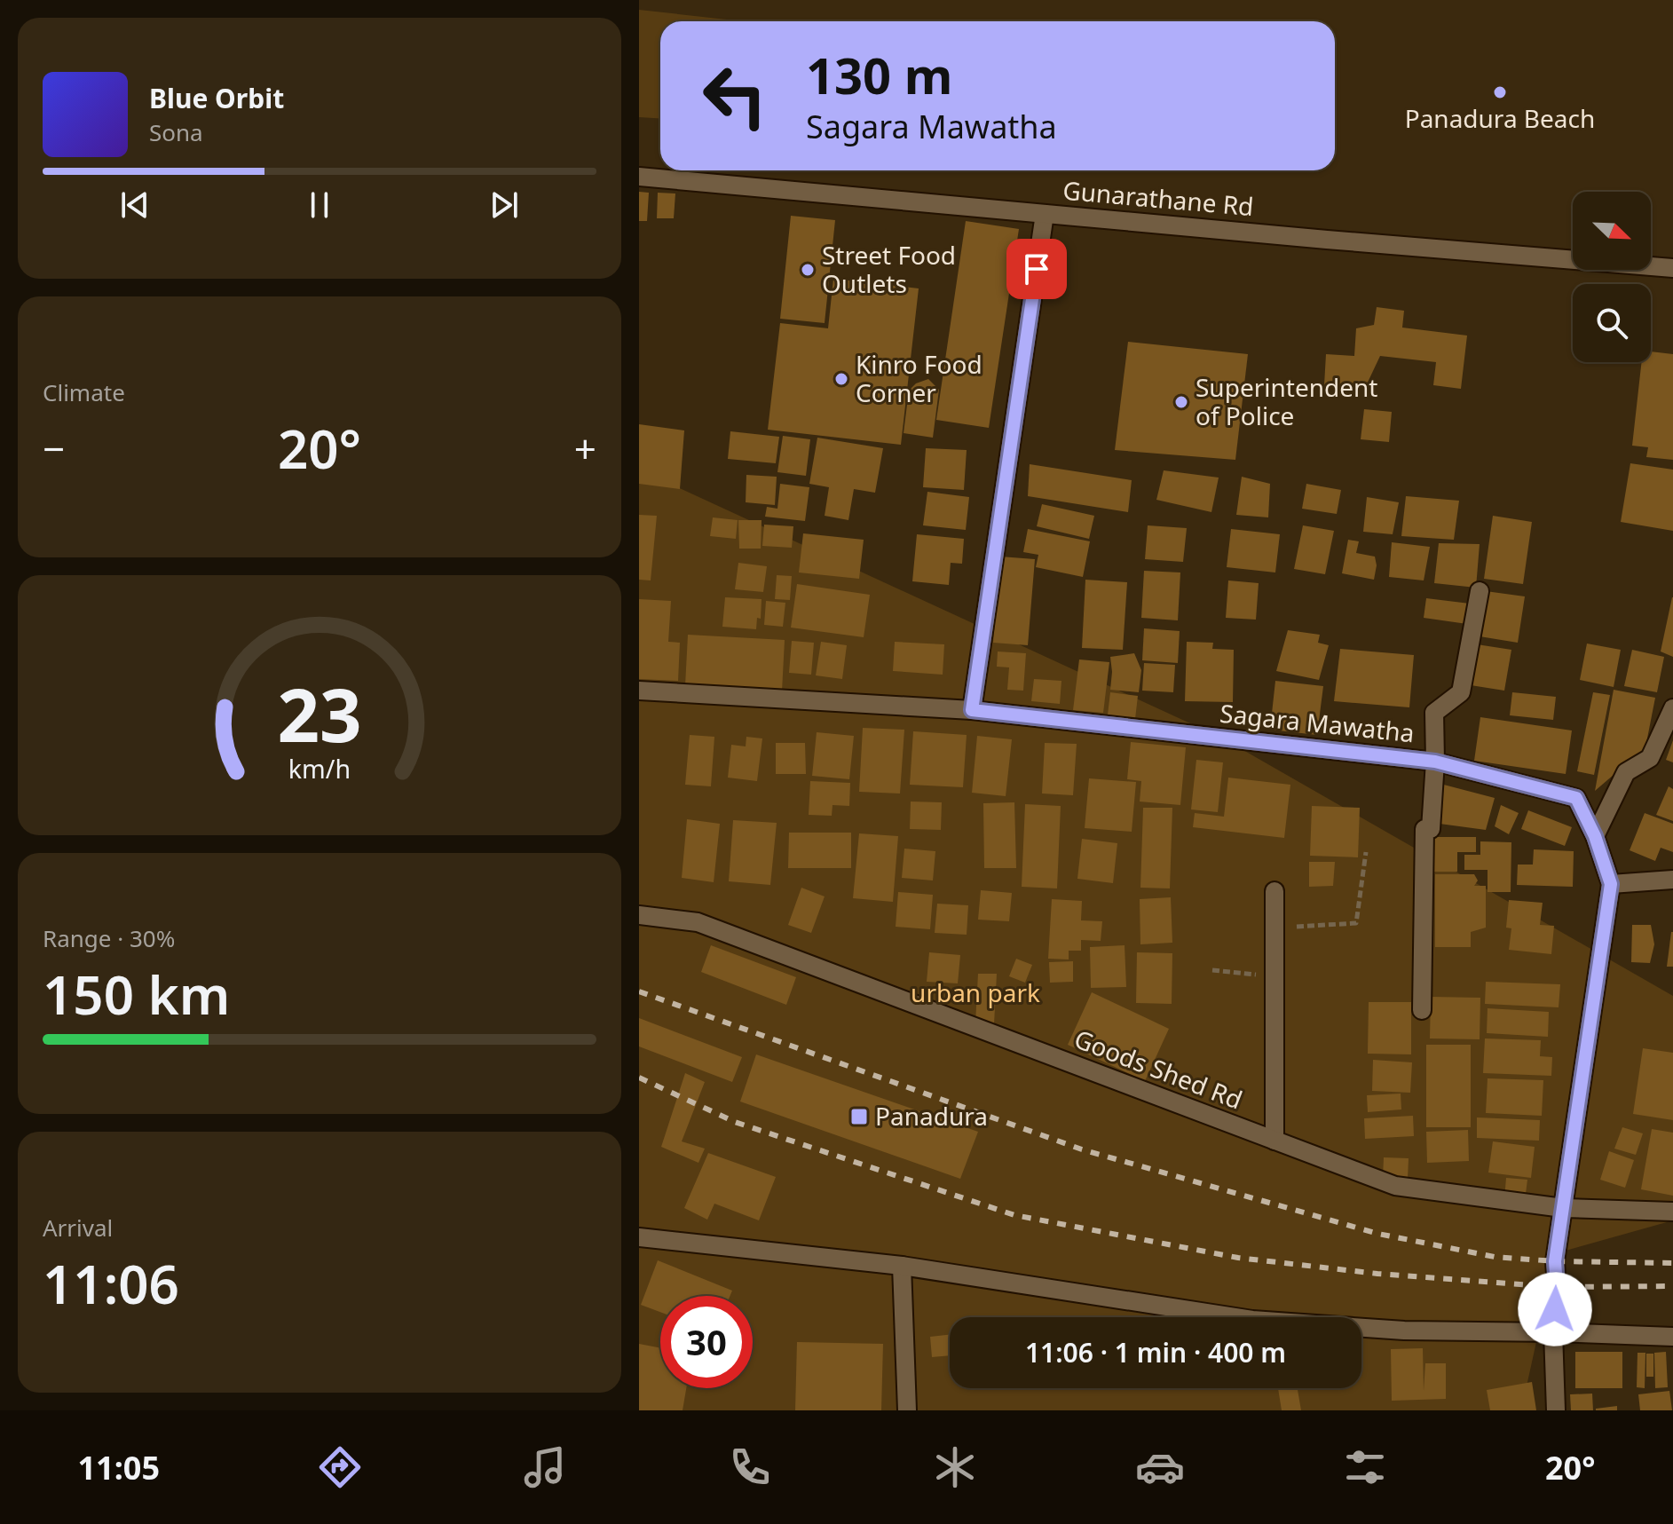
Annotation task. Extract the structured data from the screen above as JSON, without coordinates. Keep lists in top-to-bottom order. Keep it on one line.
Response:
{"streets":{"street":["Gunarathane Rd","Sagara Mawatha","Goods Shed Rd"]},"crossings":[["Sagara Mawatha","Goods Shed Rd"]],"parks":["urban park"],"places":{"other":["Panadura Beach","Street Food Outlets","Kinro Food Corner","Superintendent of Police"],"transit":["Panadura"]},"north":"bottom right","page":{"turn":["130 m","Sagara Mawatha"],"song":["Blue Orbit","Sona"],"tile":["Climate",["Range · 30%","150 km"],["Arrival","11:06"]],"heat":["−","20°","+"],"limit":"30","trip":"11:06 · 1 min · 400 m","tabs":["11:05","20°"],"gauge":["23","km/h"]}}
